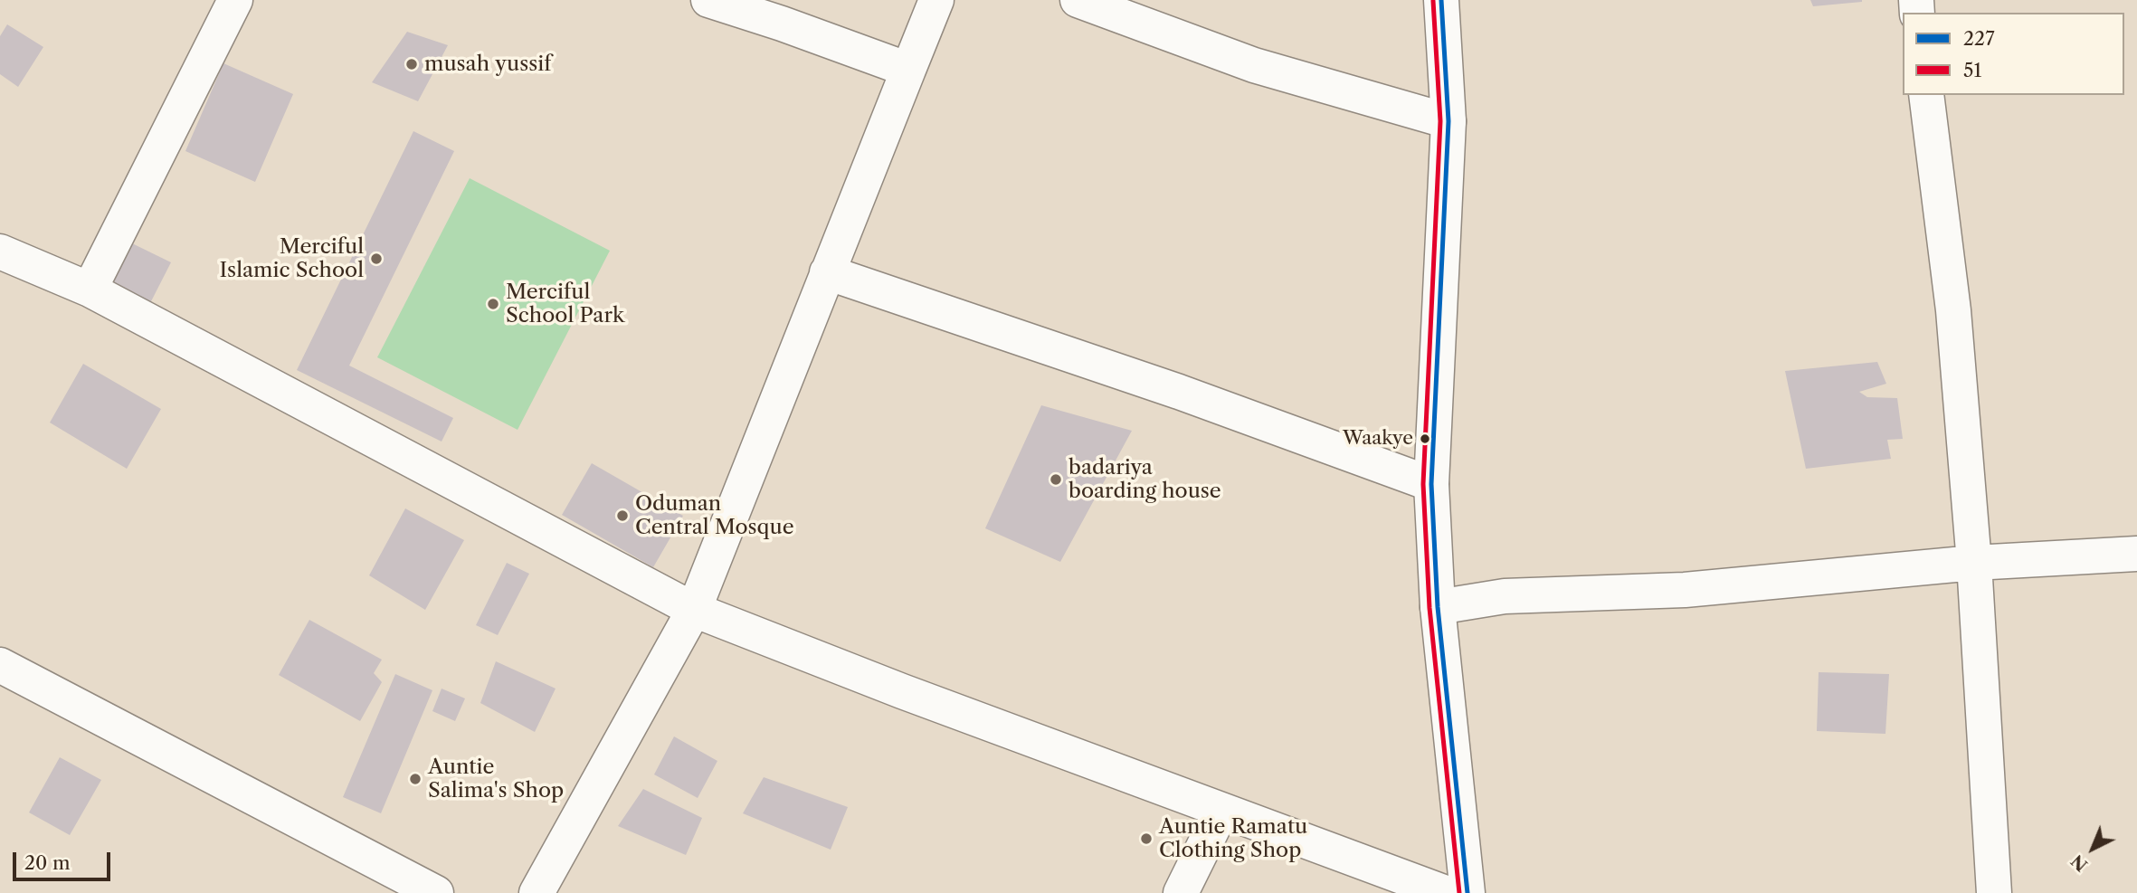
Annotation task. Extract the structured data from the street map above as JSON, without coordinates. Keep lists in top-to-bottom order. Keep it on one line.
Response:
{"places":["musah yussif","Merciful Islamic School","Merciful School Park","Waakye","badariya boarding house","Oduman Central Mosque","Auntie Salima's Shop","Auntie Ramatu Clothing Shop"],"lines":["transit line 227","transit line 51"],"legend":["227","51"],"scale_bar":"20 m","north":"bottom left"}
